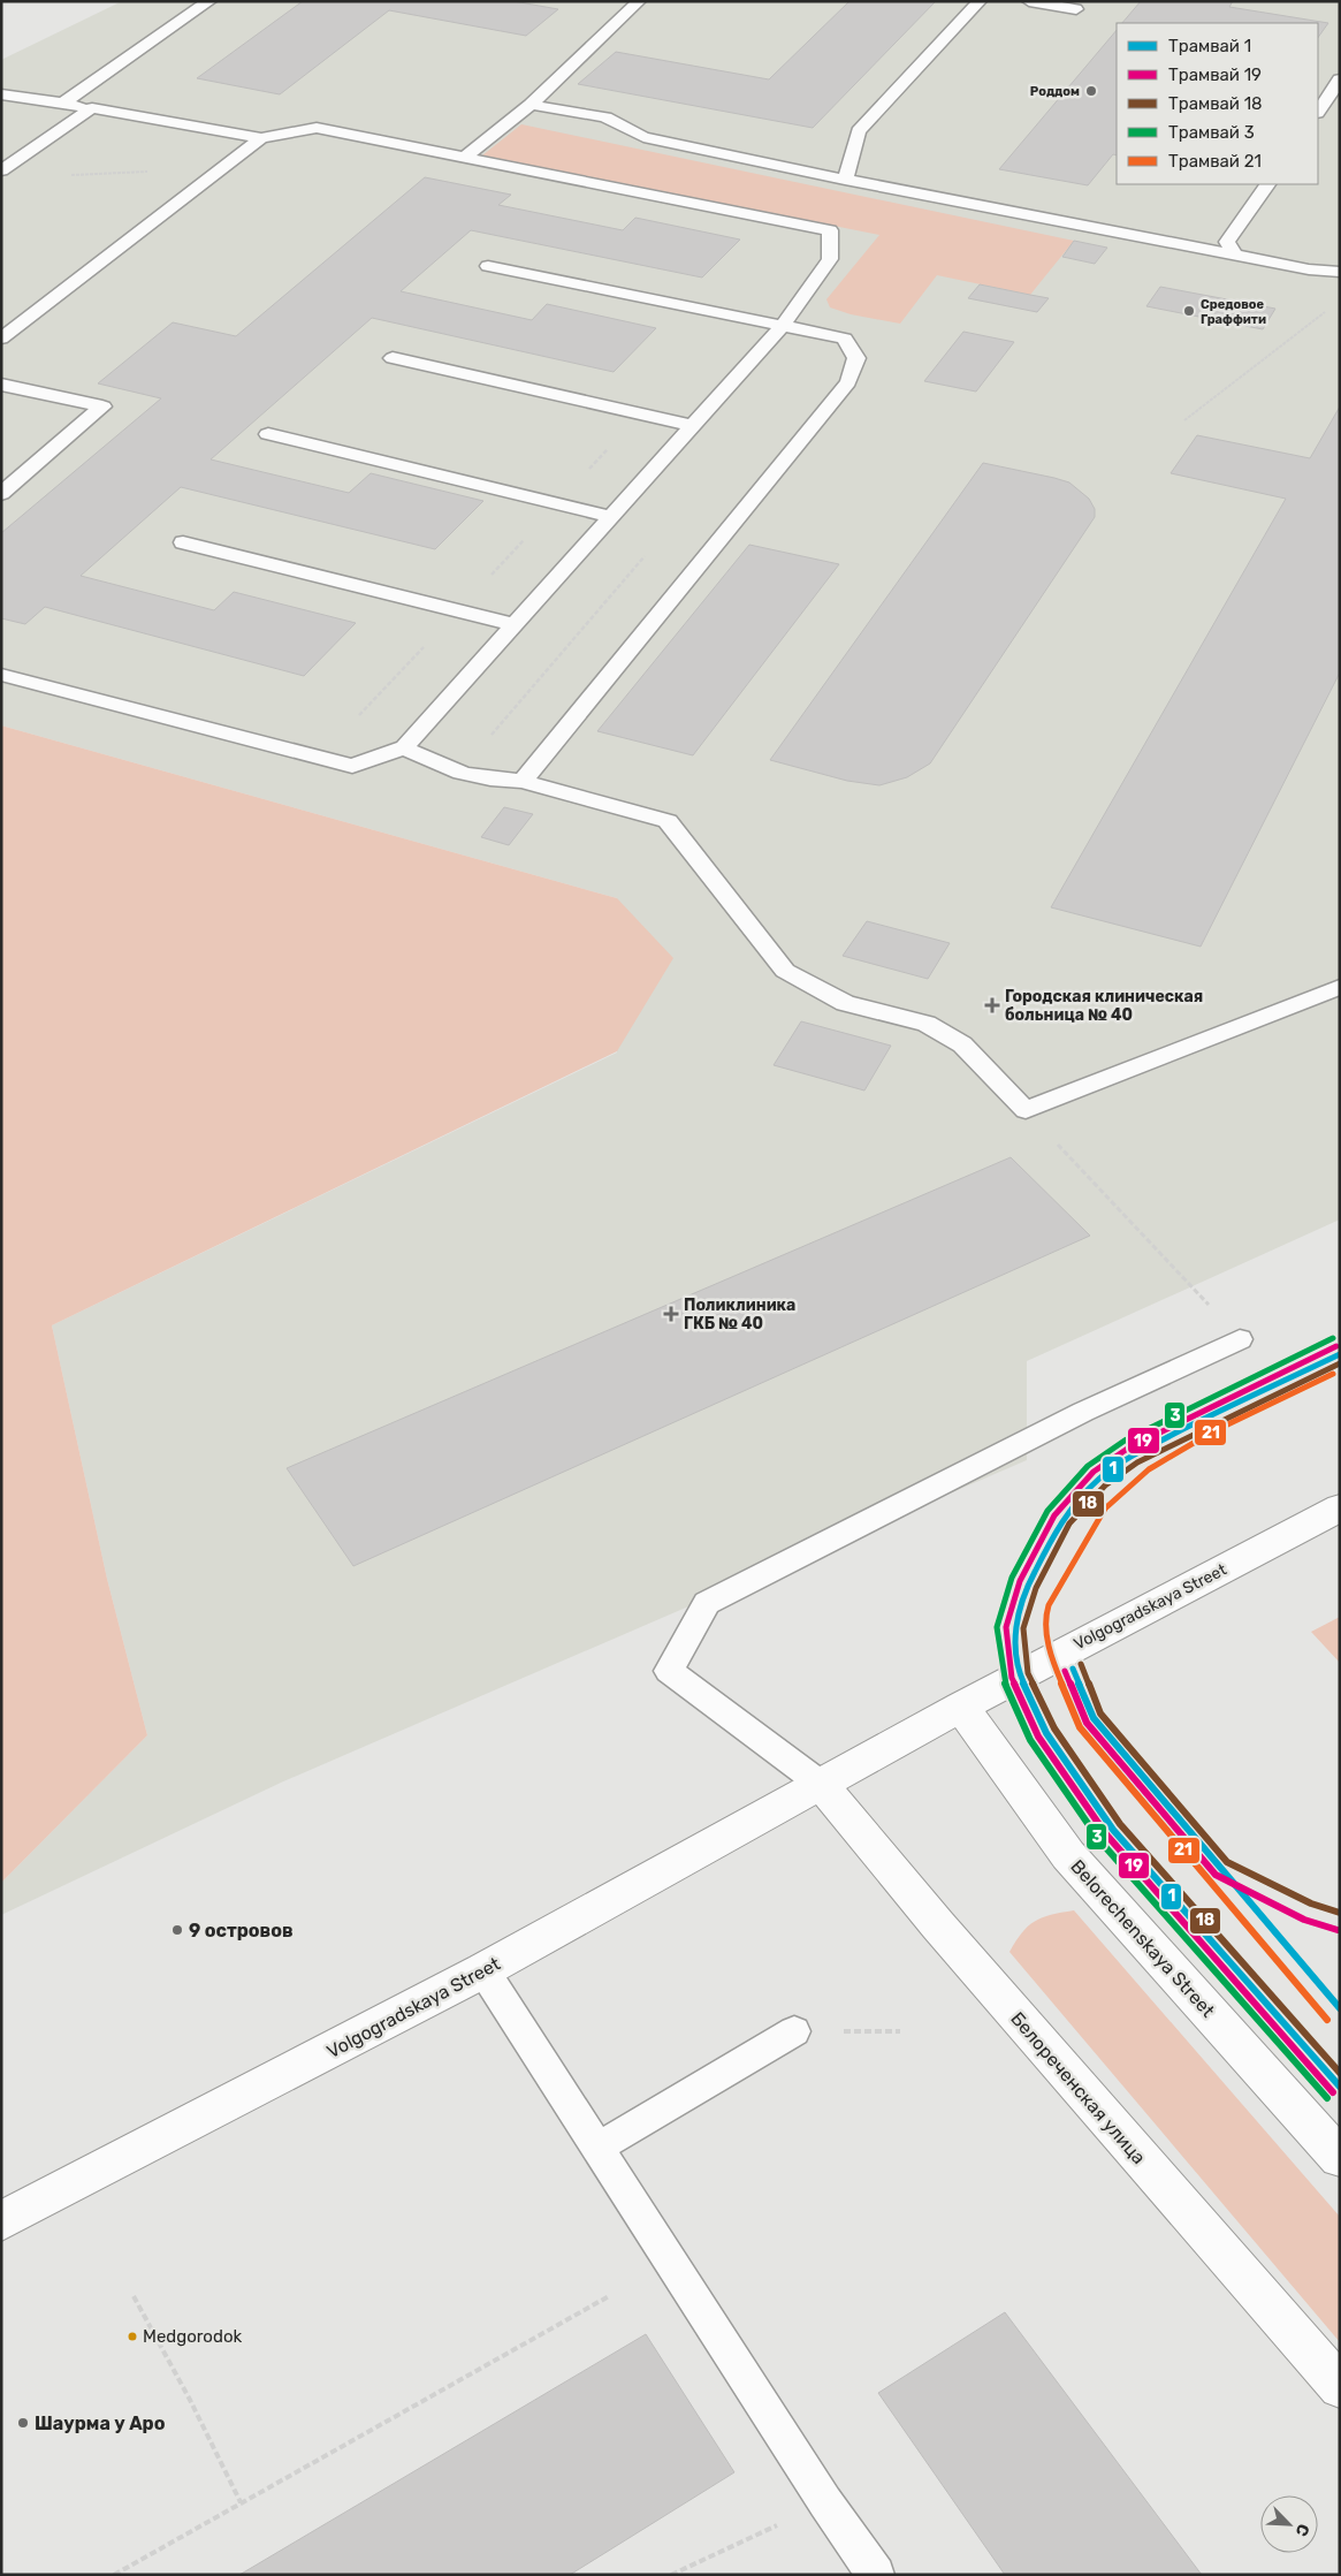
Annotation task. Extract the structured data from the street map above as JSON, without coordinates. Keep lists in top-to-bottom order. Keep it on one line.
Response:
{"streets":{"street":["Volgogradskaya Street","Belorechenskaya Street","Белореченская улица"]},"crossings":[["Volgogradskaya Street","Belorechenskaya Street"],["Volgogradskaya Street","Белореченская улица"]],"places":{"other":["Роддом","Средовое Граффити","9 островов","Medgorodok","Шаурма у Аро"],"health":["Городская клиническая больница № 40","Поликлиника ГКБ № 40"]},"lines":["tram line 3","tram line 19","tram line 1","tram line 18","tram line 21"],"legend":["Трамвай 1","Трамвай 19","Трамвай 18","Трамвай 3","Трамвай 21"],"north":"bottom right"}
